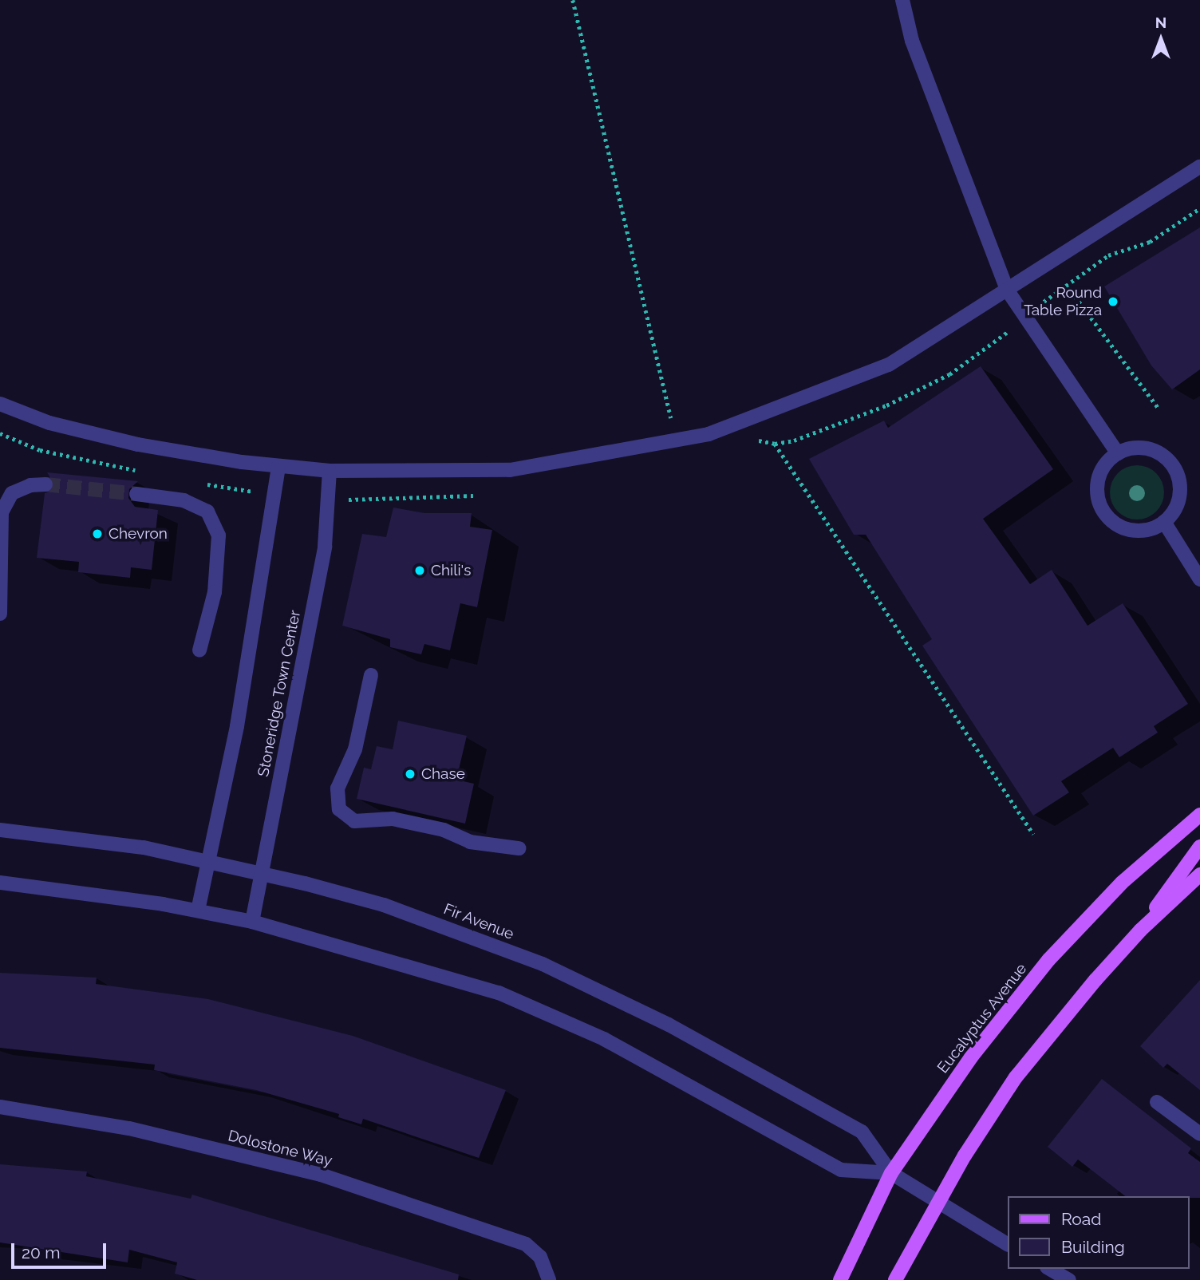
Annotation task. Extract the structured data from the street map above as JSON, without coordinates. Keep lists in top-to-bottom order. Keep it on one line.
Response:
{"streets":{"main road":["Eucalyptus Avenue"],"street":["Stoneridge Town Center","Fir Avenue","Dolostone Way"]},"crossings":[["Stoneridge Town Center","Fir Avenue"],["Fir Avenue","Eucalyptus Avenue"]],"places":["Round Table Pizza","Chevron","Chili's","Chase"],"legend":["Road","Building"],"scale_bar":"20 m","north":"top"}
